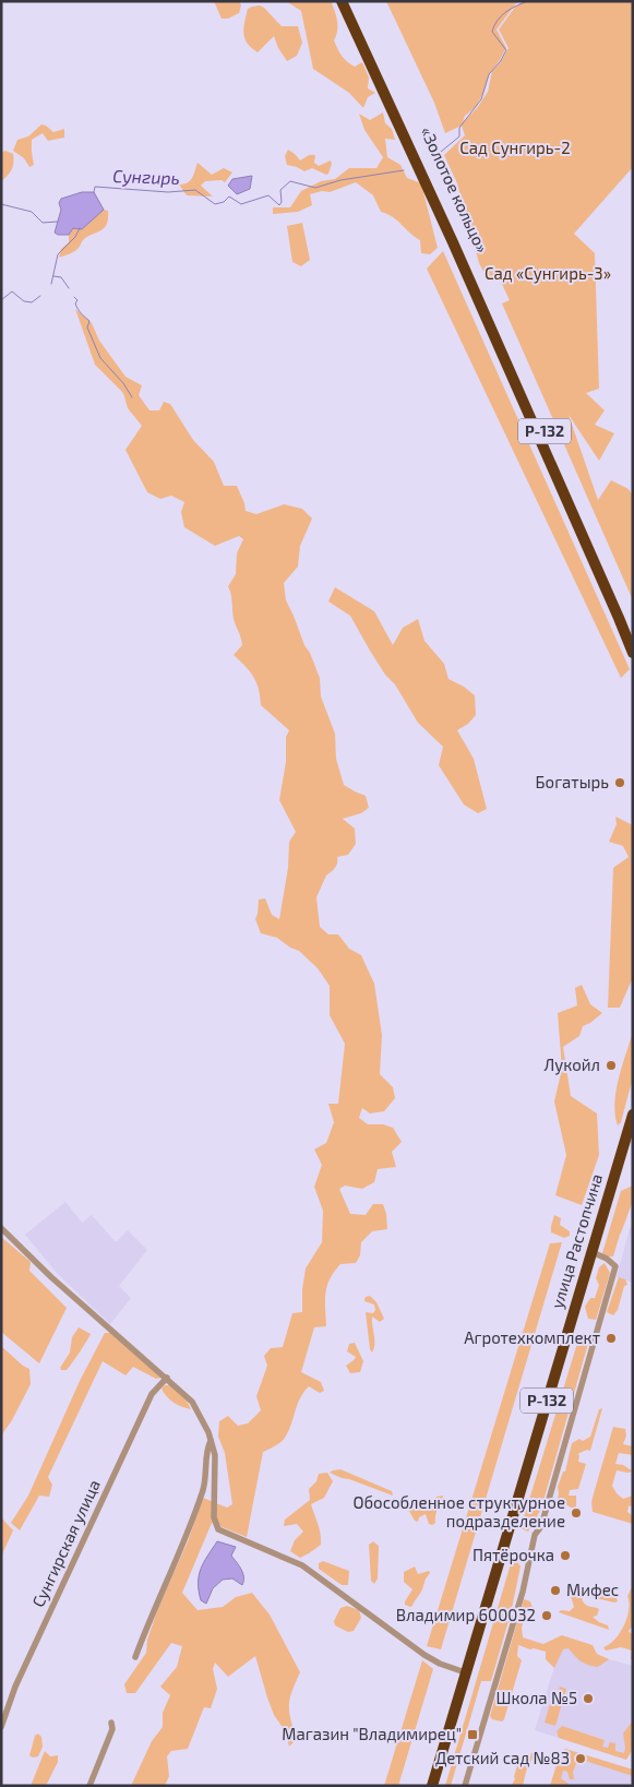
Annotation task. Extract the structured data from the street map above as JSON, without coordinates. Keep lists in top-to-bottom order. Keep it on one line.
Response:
{"streets":{"highway":["«Золотое кольцо»","Р-132","улица Растопчина"],"street":["Сунгирская улица"]},"water":["Сунгирь"],"parks":["Сад Сунгирь-2","Сад «Сунгирь-3»"],"places":{"other":["Богатырь","Лукойл","Агротехкомплект","Обособленное структурное подразделение","Пятёрочка","Мифес","Владимир 600032","Школа №5","Детский сад №83"],"transit":["Магазин \"Владимирец\""]}}
